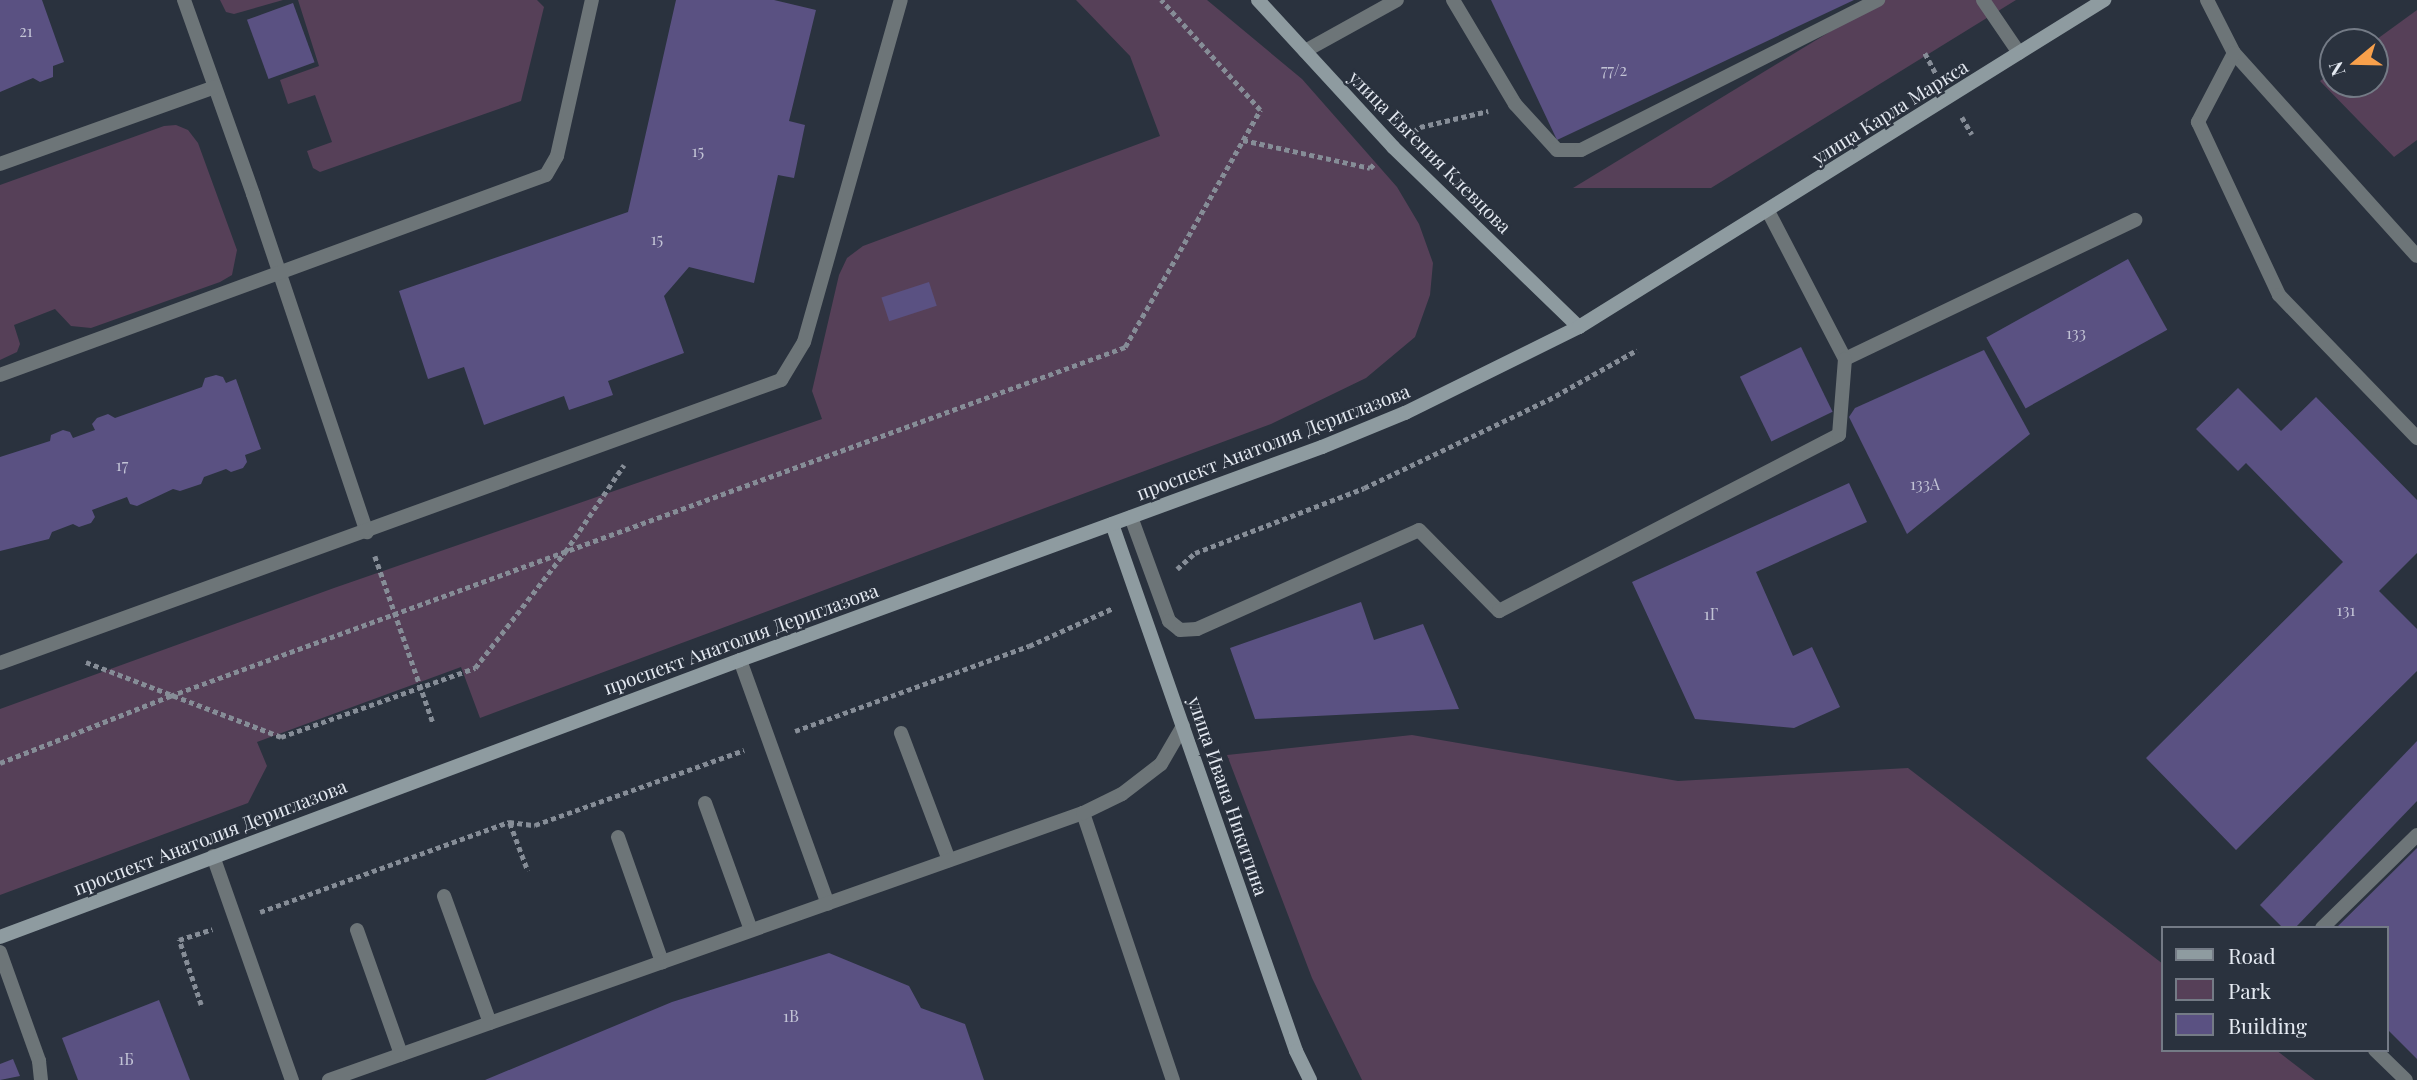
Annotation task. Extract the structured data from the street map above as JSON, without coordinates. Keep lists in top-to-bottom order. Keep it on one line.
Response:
{"streets":{"main road":["улица Карла Маркса","улица Евгения Клевцова","проспект Анатолия Дериглазова","улица Ивана Никитина"]},"crossings":[["улица Карла Маркса","улица Евгения Клевцова"],["улица Карла Маркса","проспект Анатолия Дериглазова"],["улица Евгения Клевцова","проспект Анатолия Дериглазова"],["проспект Анатолия Дериглазова","улица Ивана Никитина"]],"house_numbers":["21","77/2","15","15","133","17","133А","131","1Г","1В","1Б"],"legend":["Road","Park","Building"],"north":"left"}
